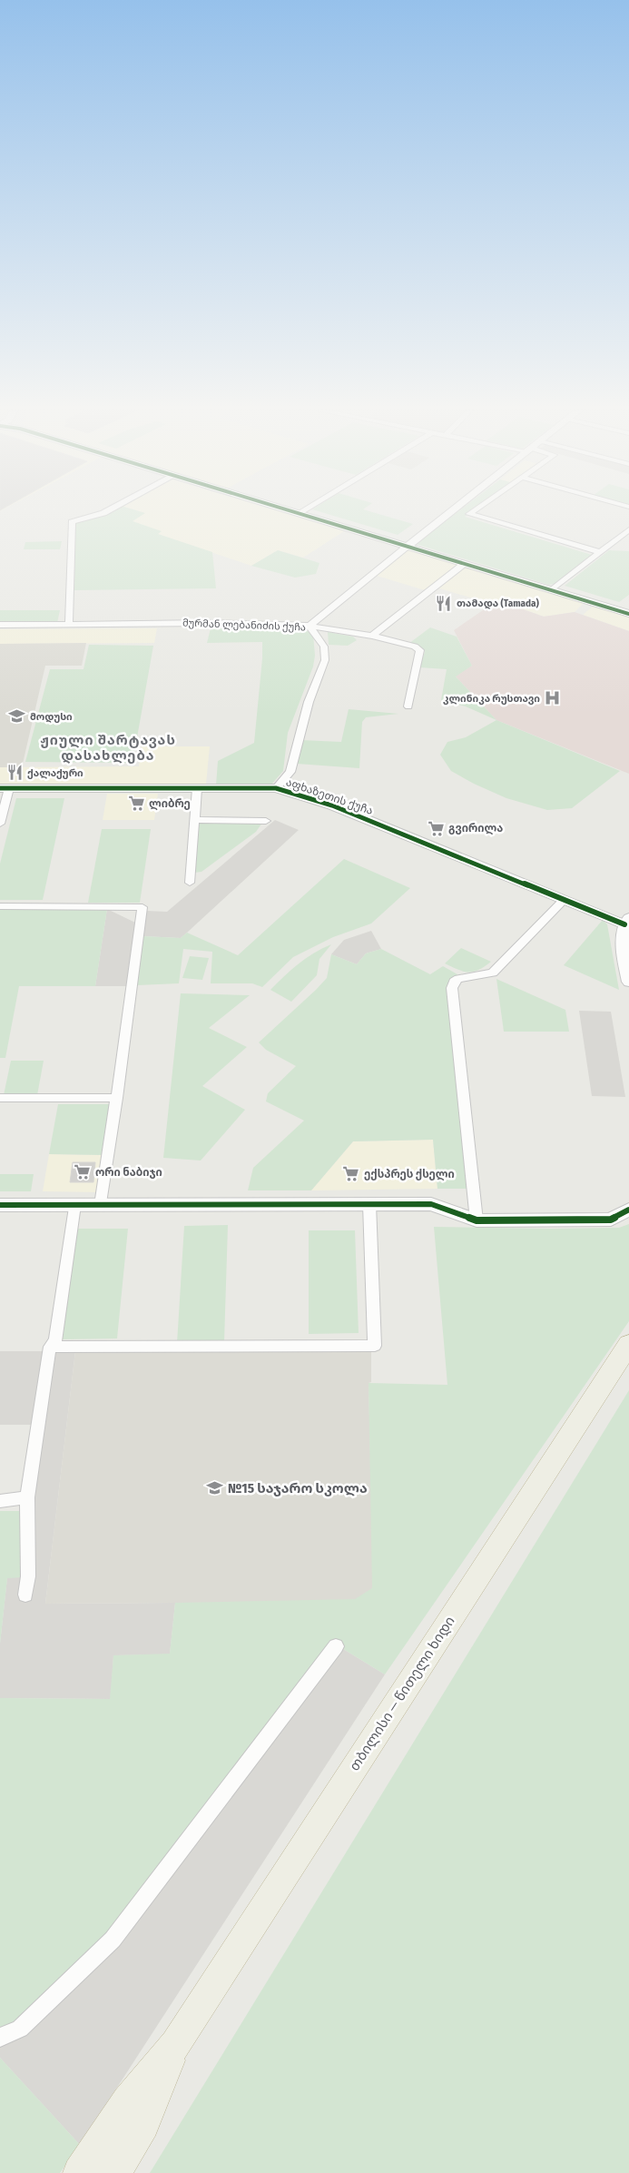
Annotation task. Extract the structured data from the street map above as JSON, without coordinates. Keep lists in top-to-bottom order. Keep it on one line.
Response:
{"streets":{"highway":["თბილისი — წითელი ხიდი"],"street":["მურმან ლებანიძის ქუჩა","აფხაზეთის ქუჩა"]},"crossings":[["მურმან ლებანიძის ქუჩა","აფხაზეთის ქუჩა"]],"districts":["ჟიული შარტავას დასახლება"],"places":{"restaurant":["თამადა (Tamada)","ქალაქური"],"hospital":["კლინიკა რუსთავი"],"school or university":["მოდუსი","№15 საჯარო სკოლა"],"supermarket":["ლიბრე","გვირილა","ორი ნაბიჯი","ექსპრეს ქსელი"]}}
